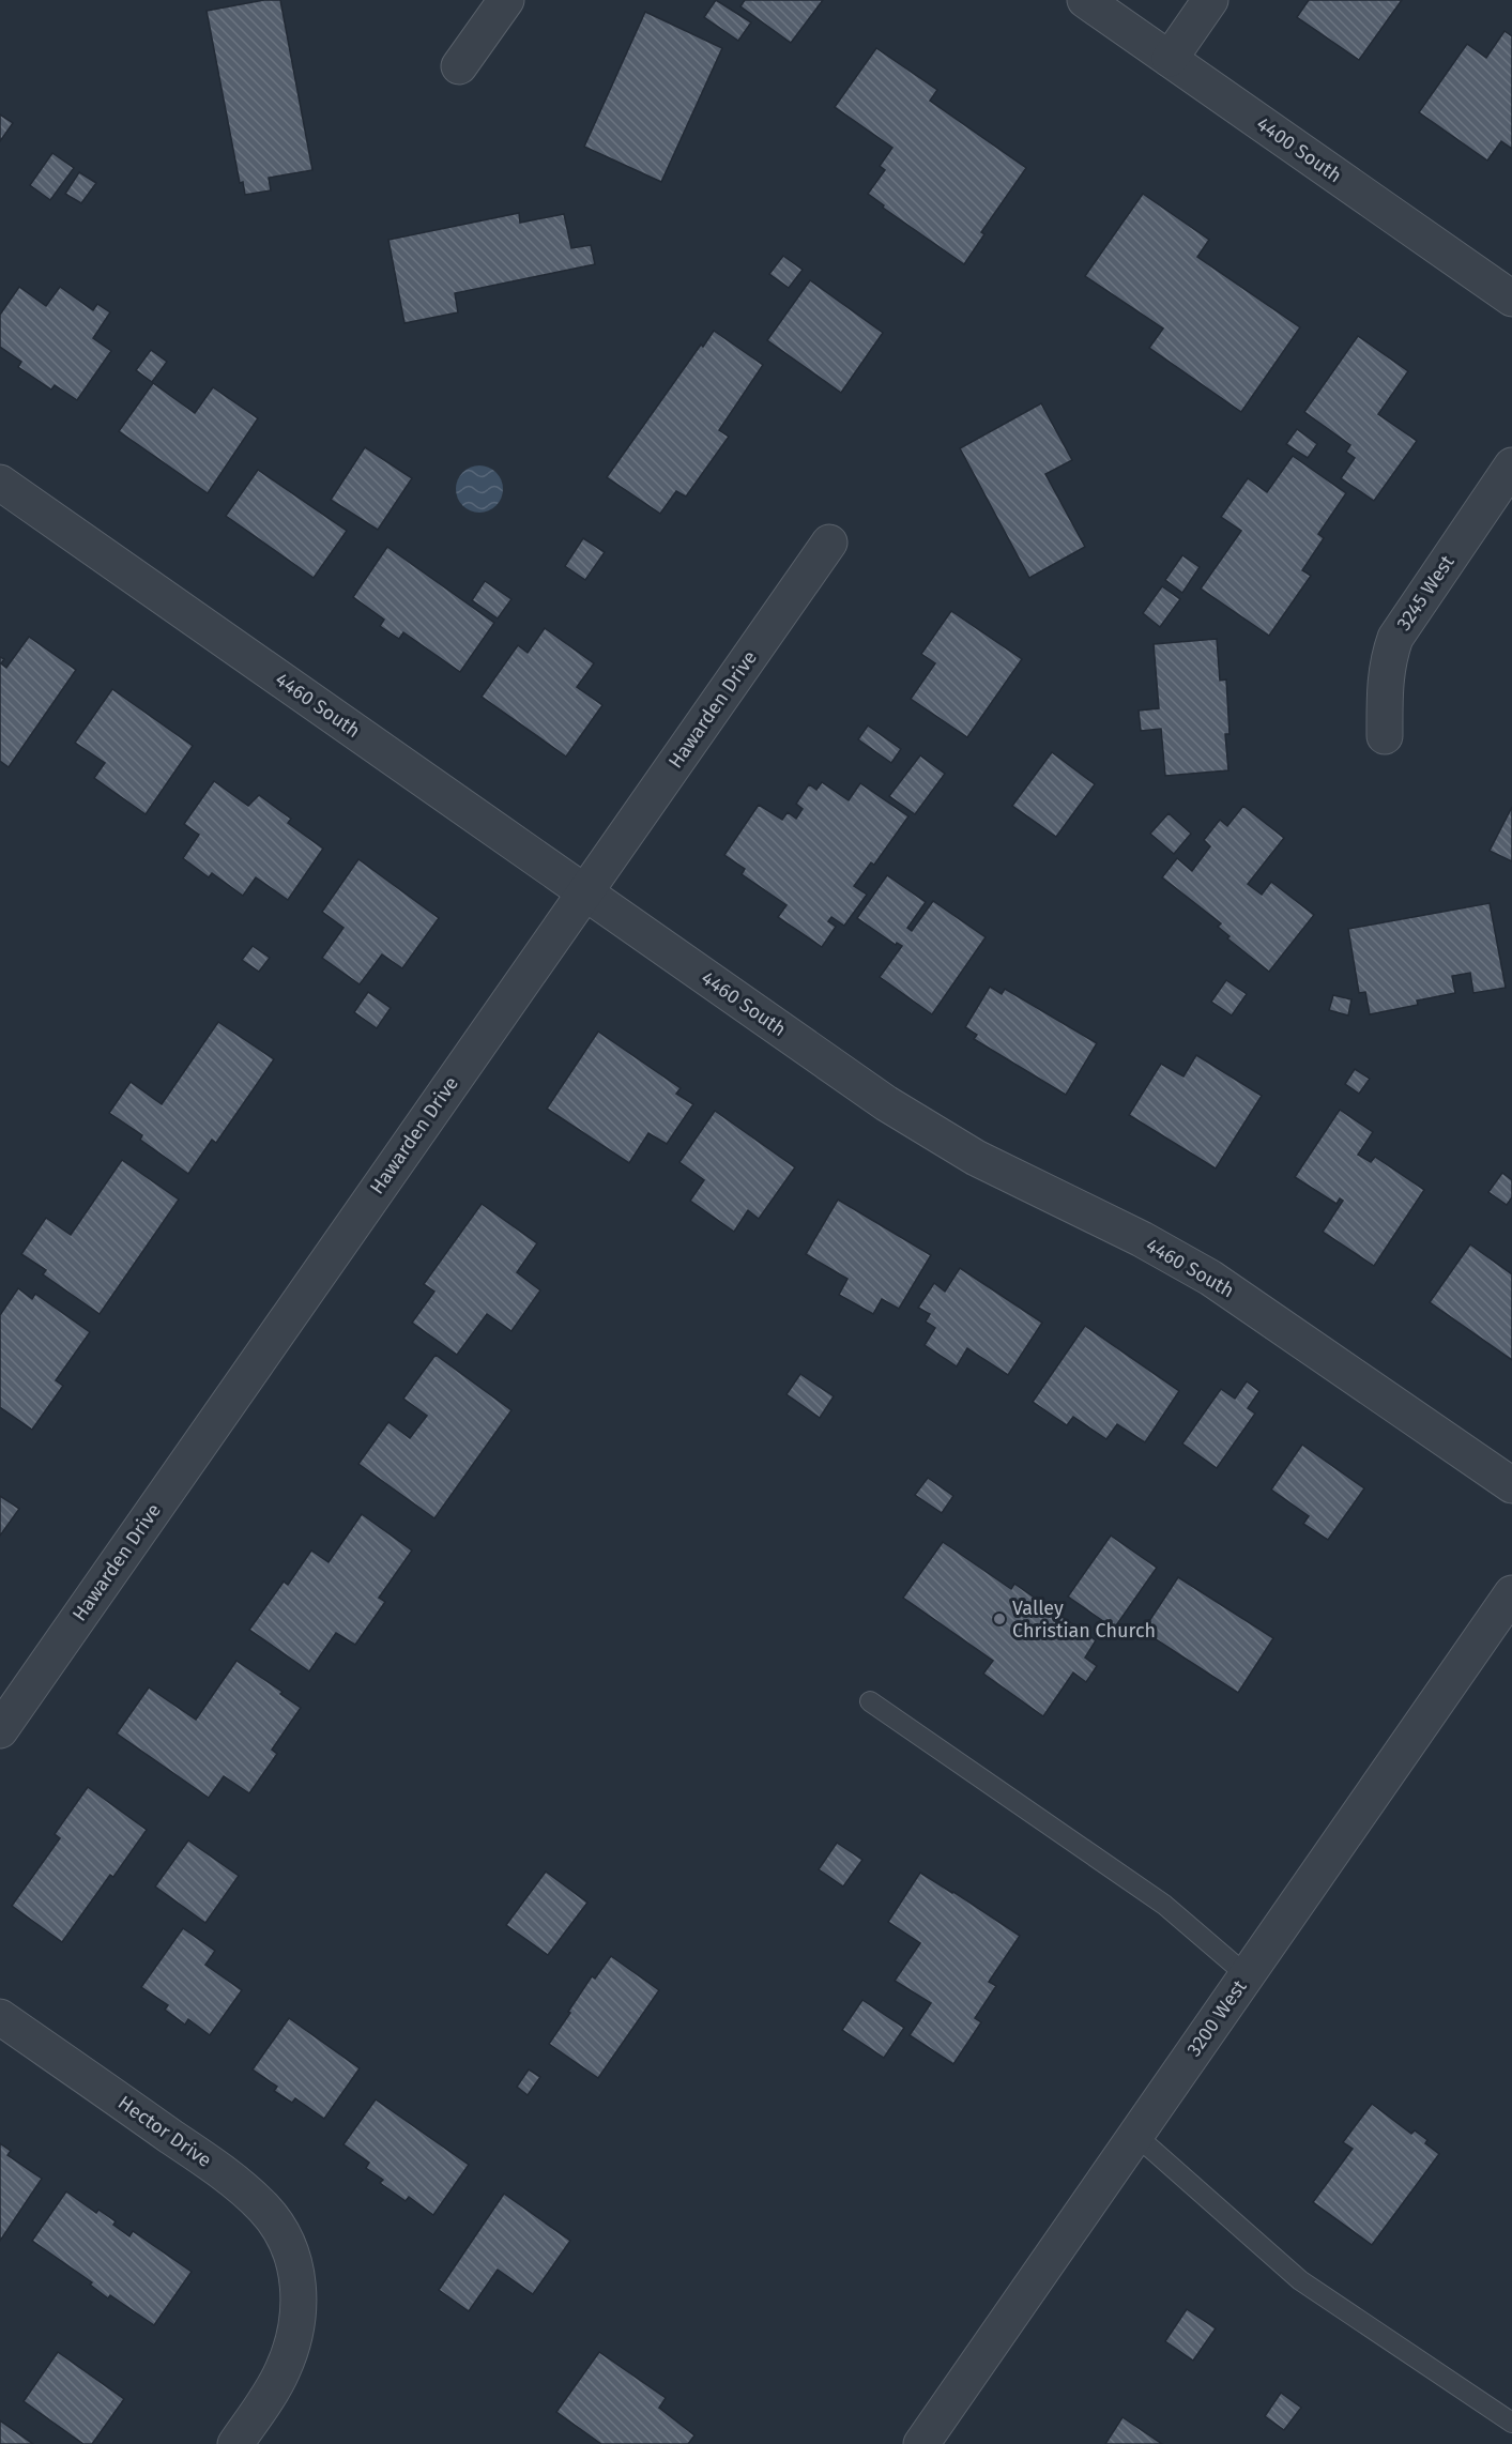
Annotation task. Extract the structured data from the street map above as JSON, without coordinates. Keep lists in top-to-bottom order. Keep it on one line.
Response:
{"streets":{"street":["4400 South","3245 West","4460 South","Hawarden Drive","3200 West","Hector Drive"]},"crossings":[["4460 South","Hawarden Drive"]],"places":["Valley Christian Church"]}
